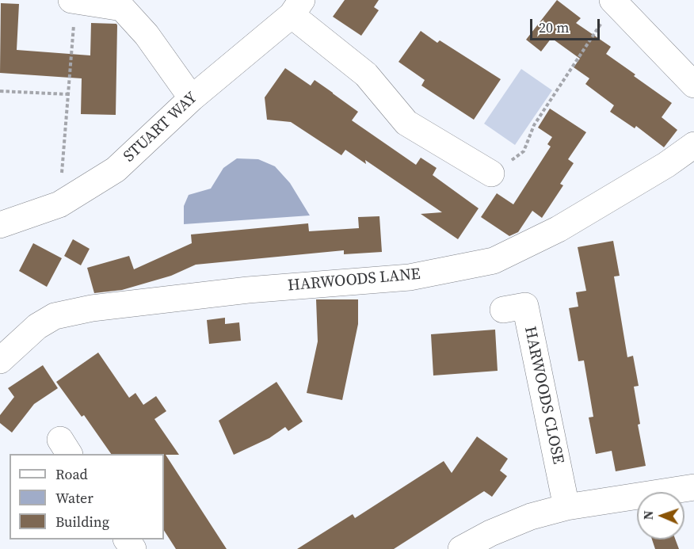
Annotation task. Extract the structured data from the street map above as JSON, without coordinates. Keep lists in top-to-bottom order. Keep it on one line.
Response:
{"streets":{"street":["STUART WAY","HARWOODS LANE","HARWOODS CLOSE"]},"legend":["Road","Water","Building"],"scale_bar":"20 m","north":"left"}
